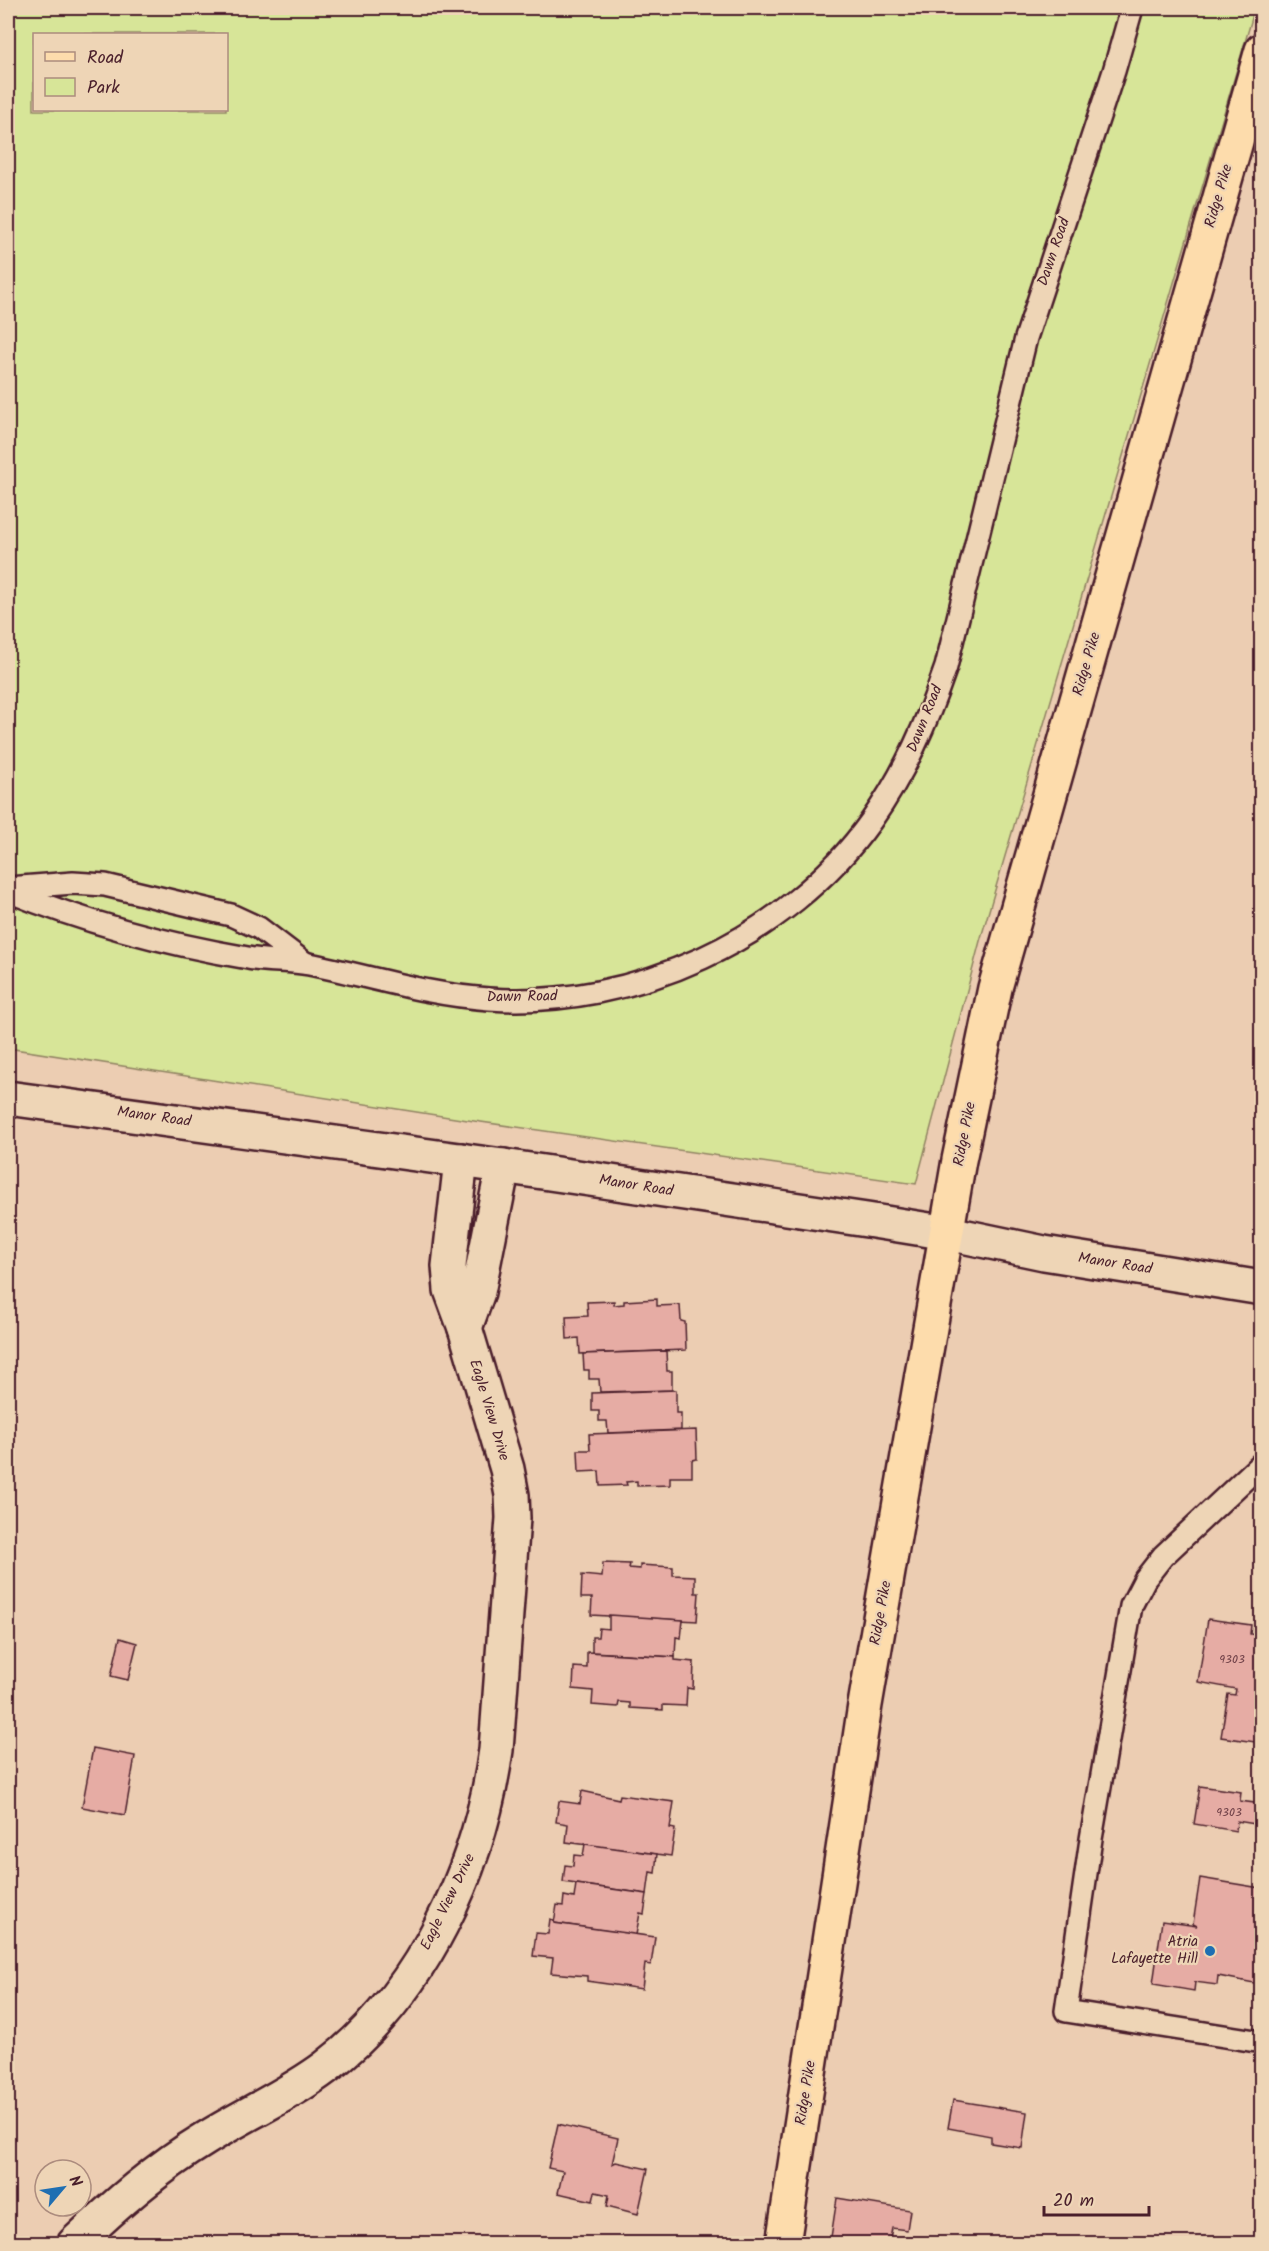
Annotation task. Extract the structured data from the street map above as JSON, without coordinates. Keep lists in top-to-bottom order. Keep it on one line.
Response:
{"streets":{"main road":["Ridge Pike"],"street":["Manor Road","Eagle View Drive"],"lane":["Dawn Road"]},"crossings":[["Ridge Pike","Manor Road"],["Manor Road","Eagle View Drive"]],"places":["Atria Lafayette Hill"],"house_numbers":["9303","9303"],"legend":["Road","Park"],"scale_bar":"20 m","north":"top right"}
